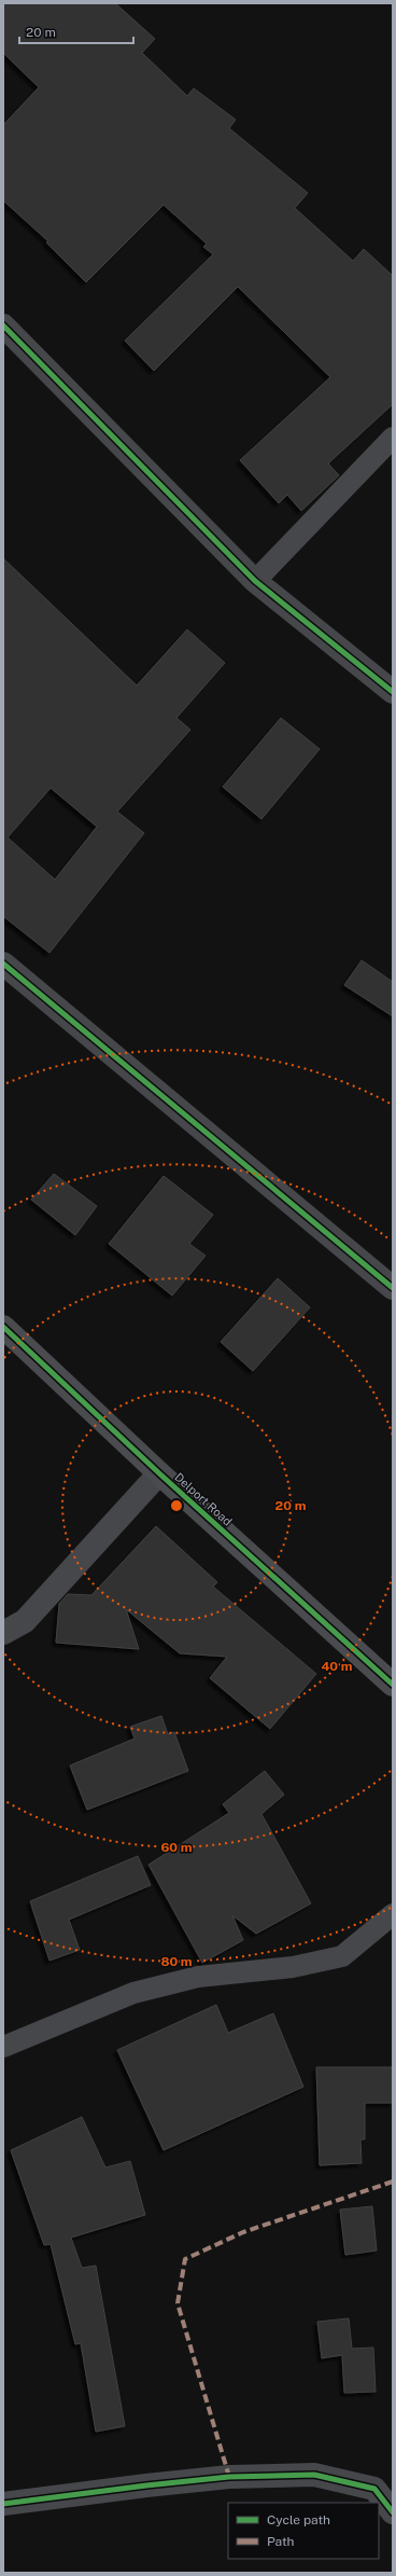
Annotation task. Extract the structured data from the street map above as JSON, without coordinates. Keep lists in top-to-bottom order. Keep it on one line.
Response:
{"streets":{"street":["Delport Road"]},"legend":["Cycle path","Path"],"scale_bar":"20 m","rings":["20 m","40 m","60 m","80 m"]}
